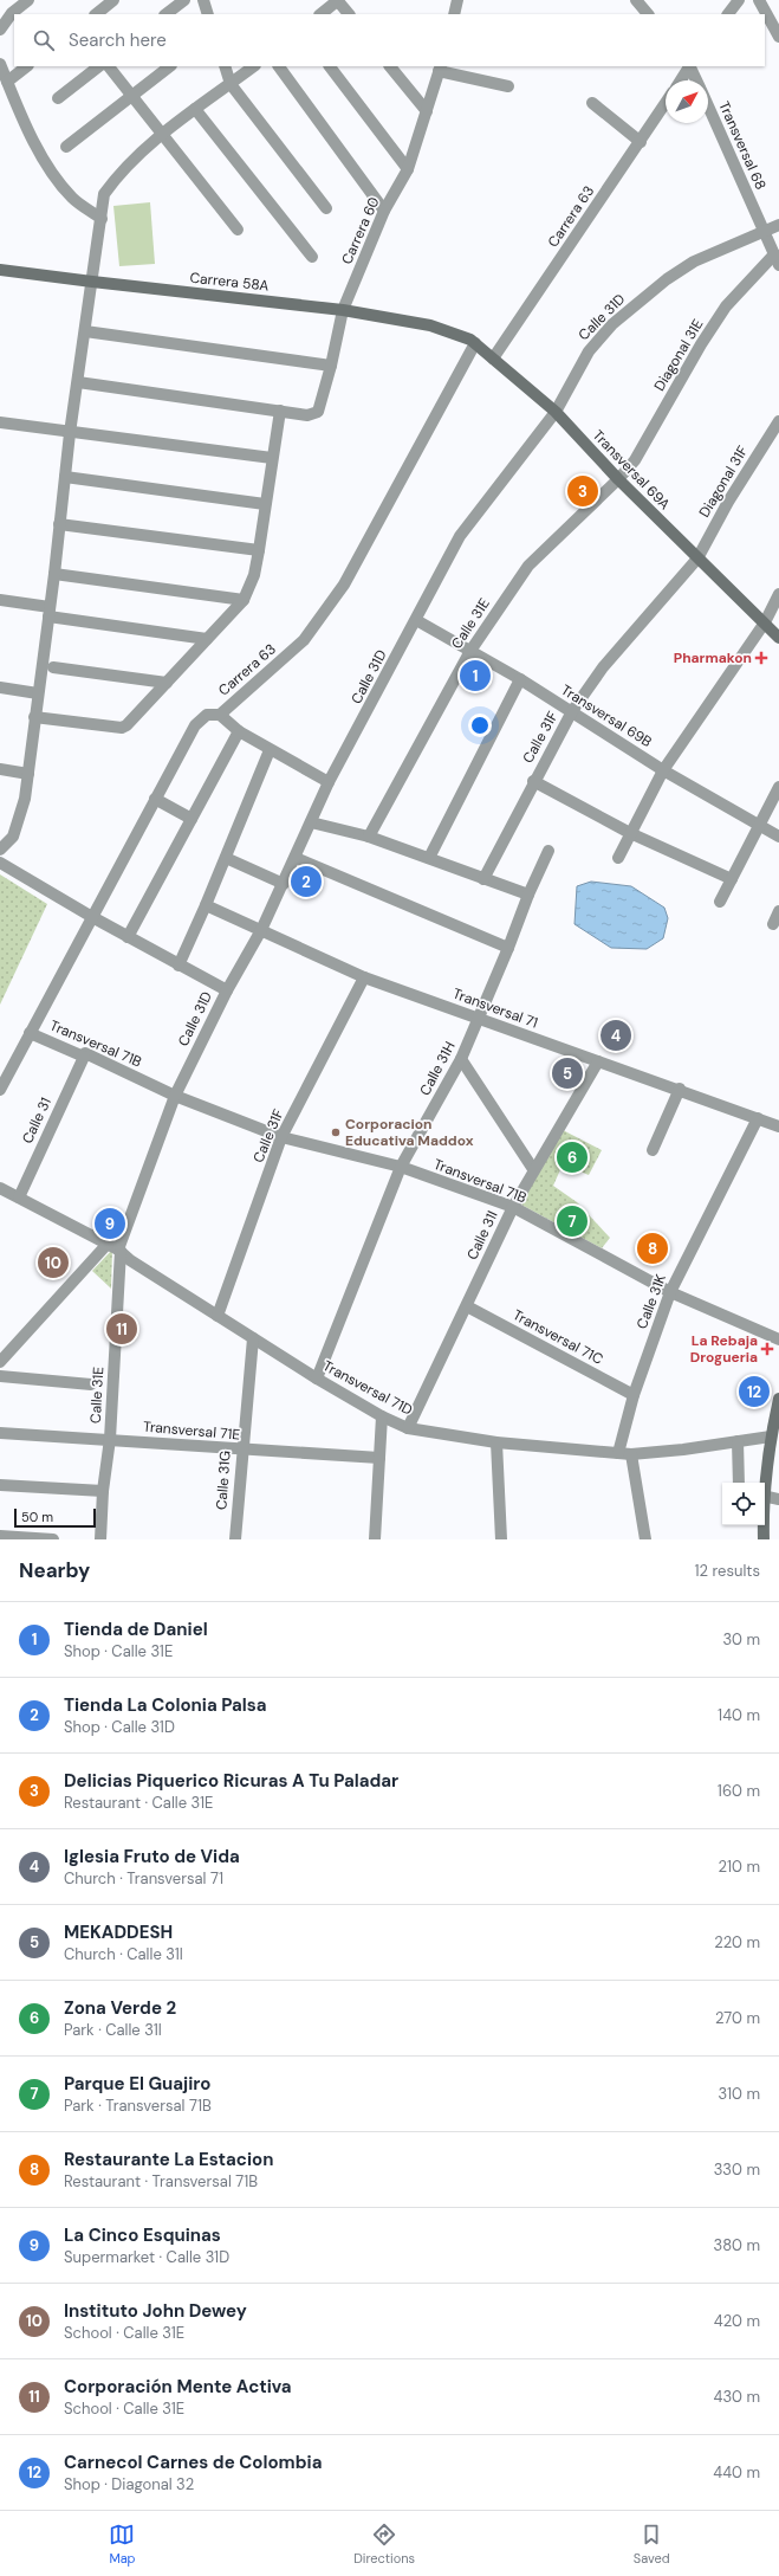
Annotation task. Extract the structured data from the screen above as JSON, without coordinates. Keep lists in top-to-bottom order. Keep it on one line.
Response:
{"streets":{"street":["Transversal 68","Carrera 63","Carrera 60","Carrera 58A","Calle 31D","Diagonal 31E","Transversal 69A","Diagonal 31F","Calle 31E","Transversal 69B","Calle 31F","Transversal 71","Transversal 71B","Calle 31H","Calle 31","Calle 31I","Calle 31K","Transversal 71C","Transversal 71D","Transversal 71E","Calle 31G"]},"crossings":[["Transversal 68","Calle 31D"],["Transversal 68","Diagonal 31E"],["Carrera 63","Transversal 69A"],["Carrera 63","Transversal 71B"],["Carrera 60","Carrera 58A"],["Carrera 58A","Transversal 69A"],["Calle 31D","Transversal 69A"],["Calle 31D","Calle 31E"],["Calle 31D","Transversal 69B"],["Calle 31D","Transversal 71"],["Calle 31D","Transversal 71B"],["Calle 31D","Transversal 71D"],["Diagonal 31E","Transversal 69A"],["Diagonal 31E","Calle 31E"],["Transversal 69A","Diagonal 31F"],["Transversal 69A","Calle 31E"],["Transversal 69A","Calle 31F"],["Diagonal 31F","Calle 31F"],["Calle 31E","Transversal 69B"],["Calle 31E","Transversal 71D"],["Calle 31E","Transversal 71E"],["Transversal 69B","Calle 31F"],["Calle 31F","Transversal 71"],["Calle 31F","Transversal 71B"],["Calle 31F","Transversal 71D"],["Transversal 71","Calle 31H"],["Transversal 71","Calle 31I"],["Transversal 71","Calle 31K"],["Transversal 71B","Calle 31H"],["Transversal 71B","Calle 31"],["Transversal 71B","Calle 31I"],["Transversal 71B","Calle 31K"],["Calle 31H","Transversal 71D"],["Calle 31","Transversal 71D"],["Calle 31I","Transversal 71C"],["Calle 31I","Transversal 71D"],["Calle 31K","Transversal 71C"],["Calle 31K","Transversal 71D"],["Transversal 71D","Calle 31G"],["Transversal 71E","Calle 31G"]],"places":{"health":["Pharmakon","La Rebaja Drogueria"],"other":["Corporacion Educativa Maddox"]},"scale_bar":"50 m","north":"top right","page":{"search":"Search here","pins":["3","1","2","4","5","6","7","9","8","10","11","12"],"scale":"50 m","heading":["Nearby","12 results"],"list":[{"mark":"1","name":"Tienda de Daniel","note":"Shop · Calle 31E","value":"30 m"},{"mark":"2","name":"Tienda La Colonia Palsa","note":"Shop · Calle 31D","value":"140 m"},{"mark":"3","name":"Delicias Piquerico Ricuras A Tu Paladar","note":"Restaurant · Calle 31E","value":"160 m"},{"mark":"4","name":"Iglesia Fruto de Vida","note":"Church · Transversal 71","value":"210 m"},{"mark":"5","name":"MEKADDESH","note":"Church · Calle 31I","value":"220 m"},{"mark":"6","name":"Zona Verde 2","note":"Park · Calle 31I","value":"270 m"},{"mark":"7","name":"Parque El Guajiro","note":"Park · Transversal 71B","value":"310 m"},{"mark":"8","name":"Restaurante La Estacion","note":"Restaurant · Transversal 71B","value":"330 m"},{"mark":"9","name":"La Cinco Esquinas","note":"Supermarket · Calle 31D","value":"380 m"},{"mark":"10","name":"Instituto John Dewey","note":"School · Calle 31E","value":"420 m"},{"mark":"11","name":"Corporación Mente Activa","note":"School · Calle 31E","value":"430 m"},{"mark":"12","name":"Carnecol Carnes de Colombia","note":"Shop · Diagonal 32","value":"440 m"}],"nav":["Map","Directions","Saved"]}}
